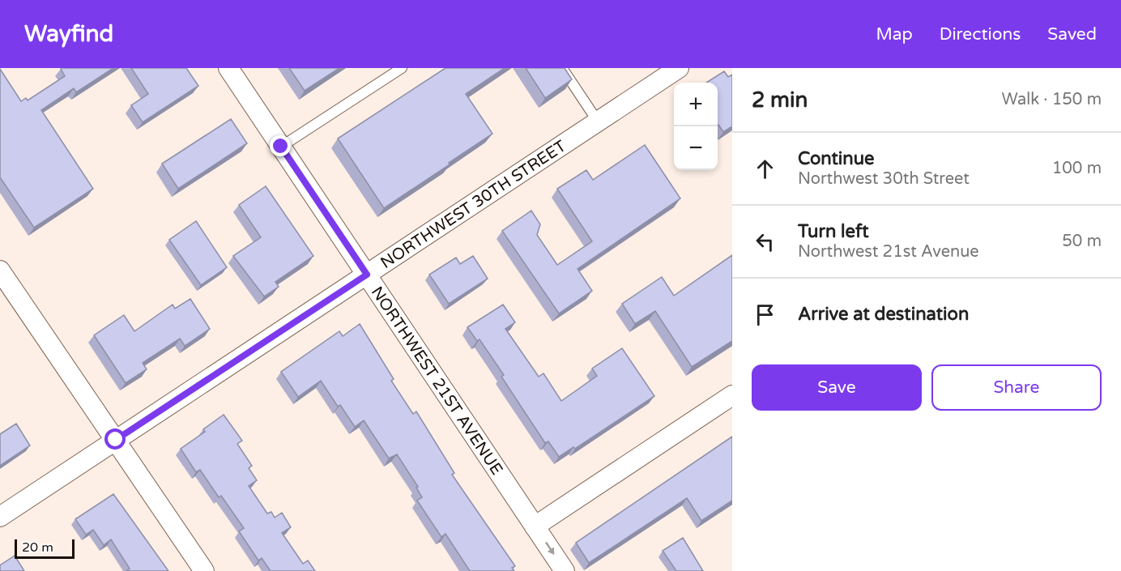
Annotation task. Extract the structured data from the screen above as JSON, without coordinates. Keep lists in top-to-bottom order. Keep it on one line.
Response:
{"streets":{"street":["NORTHWEST 30TH STREET","NORTHWEST 21ST AVENUE"]},"crossings":[["NORTHWEST 30TH STREET","NORTHWEST 21ST AVENUE"]],"scale_bar":"20 m","page":{"header":"Wayfind","nav":["Map","Directions","Saved"],"heading":["2 min","Walk · 150 m"],"map_buttons":["+","−"],"list":[["Continue","Northwest 30th Street","100 m"],["Turn left","Northwest 21st Avenue","50 m"],"Arrive at destination"],"buttons":["Save","Share"],"scale":"20 m"}}
